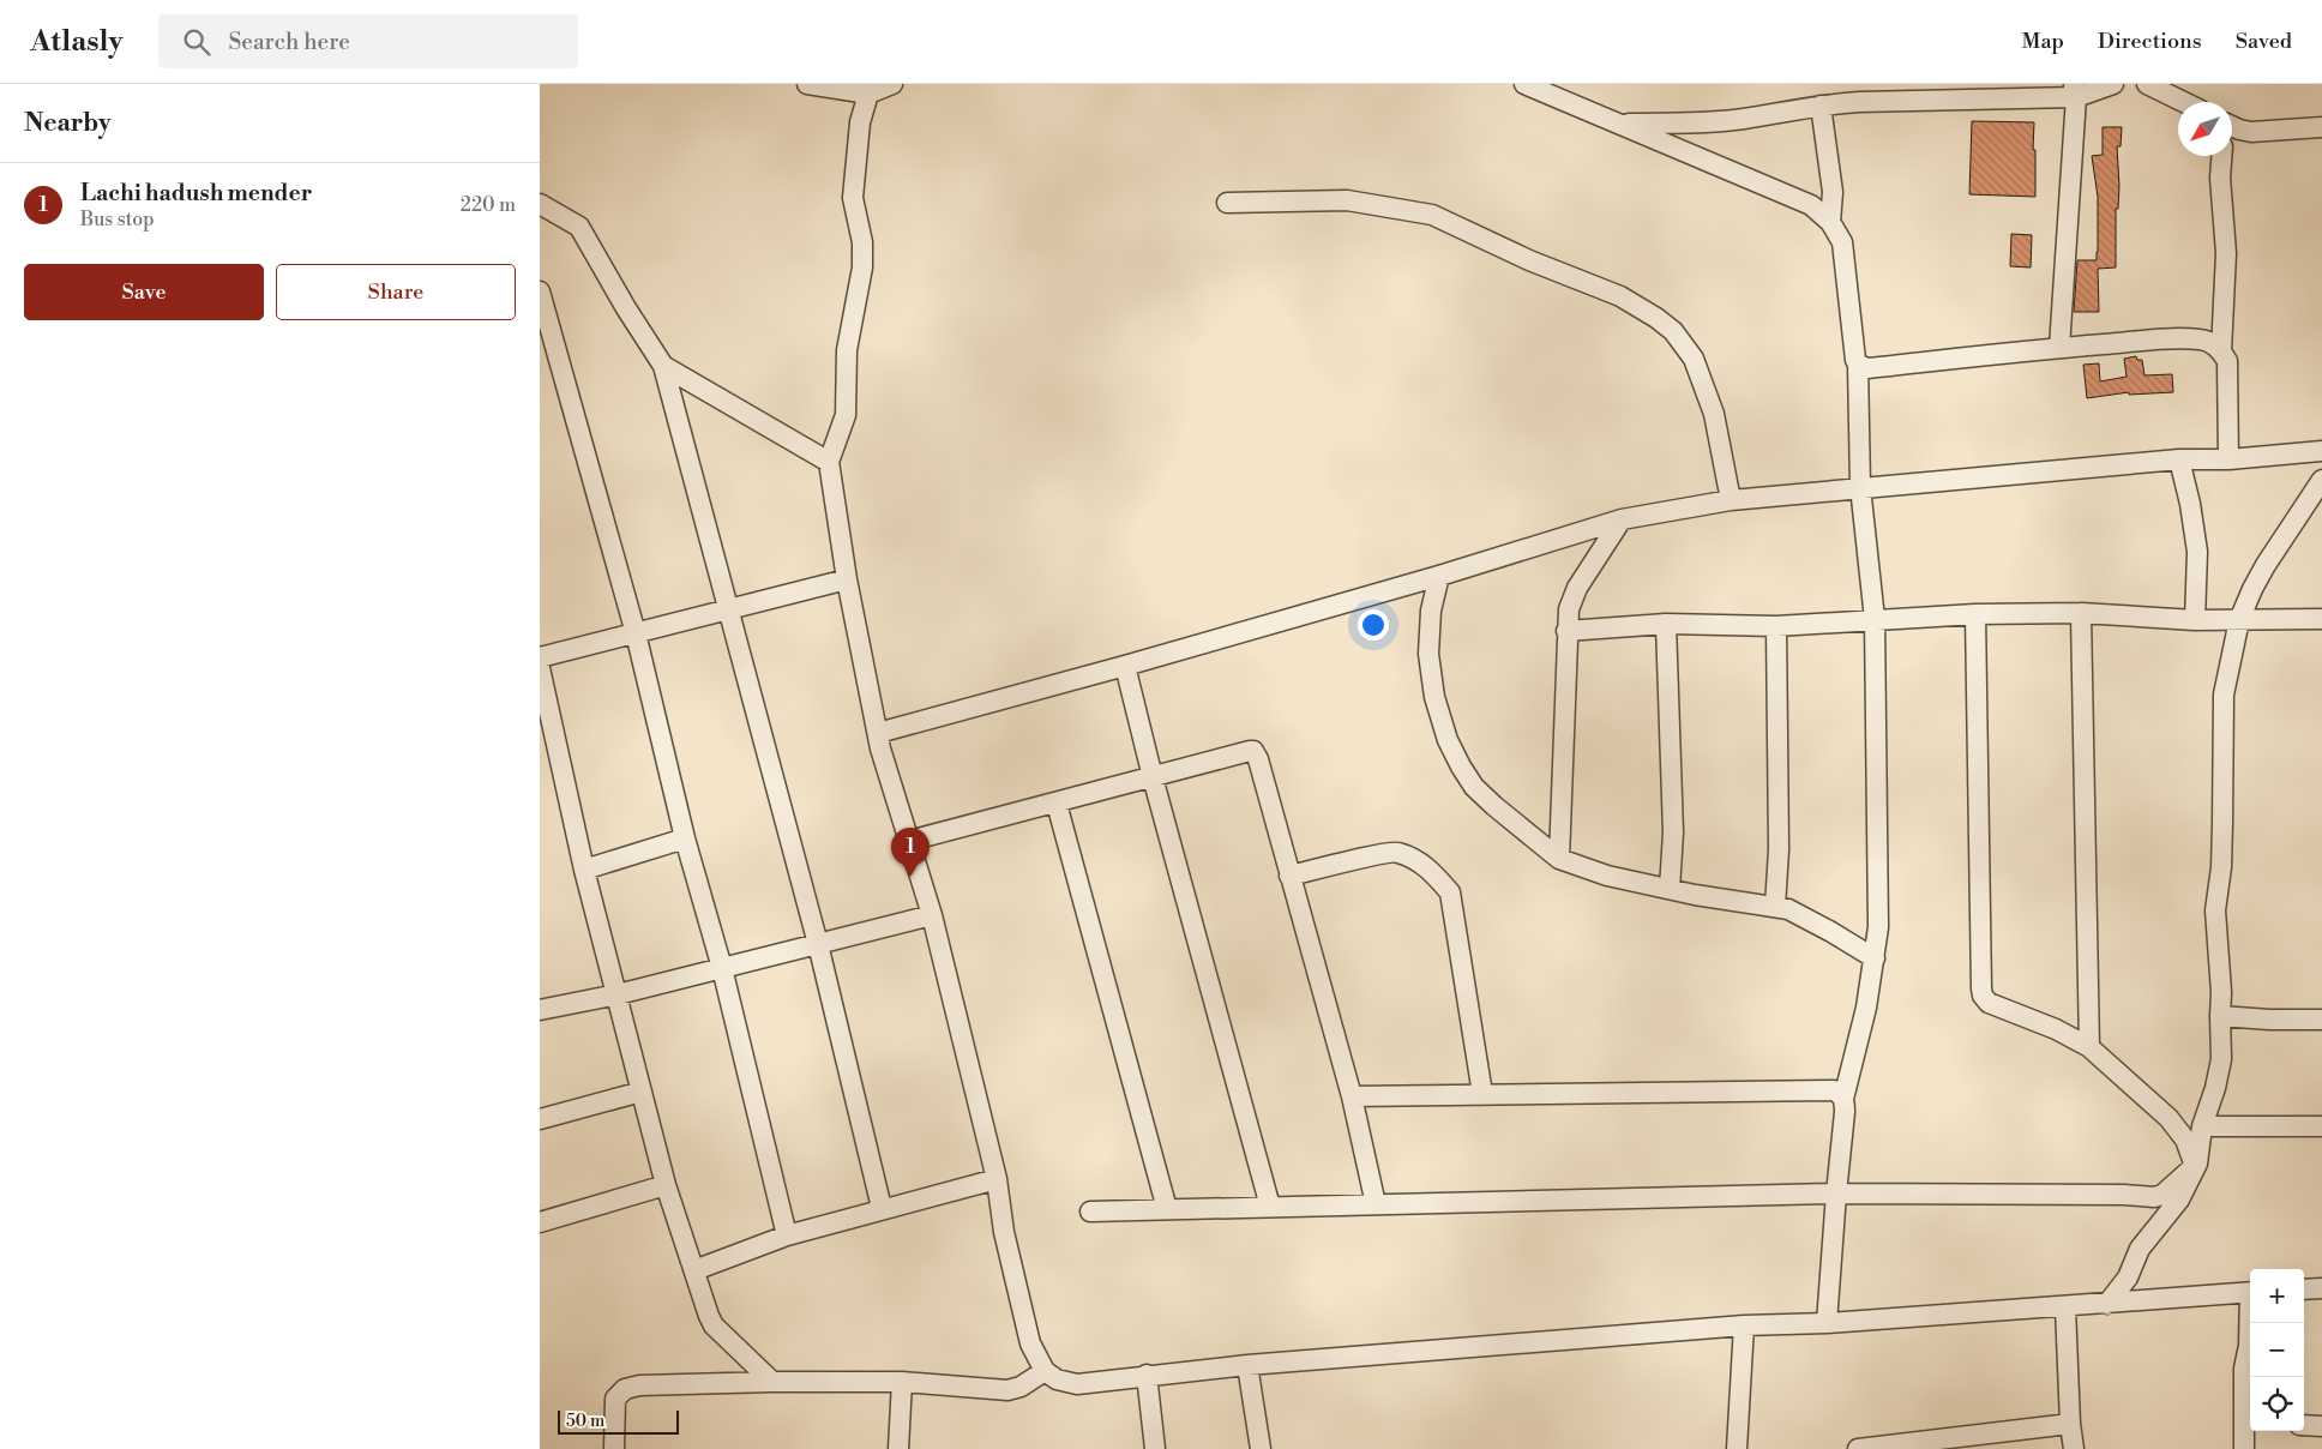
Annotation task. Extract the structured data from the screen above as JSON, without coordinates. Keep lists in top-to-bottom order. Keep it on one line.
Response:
{"scale_bar":"50 m","north":"bottom left","page":{"header":"Atlasly","search":"Search here","nav":["Map","Directions","Saved"],"heading":"Nearby","list":[{"mark":"1","name":"Lachi hadush mender","note":"Bus stop","value":"220 m"}],"buttons":["Save","Share"],"pins":"1","map_buttons":["+","−"],"scale":"50 m"}}
